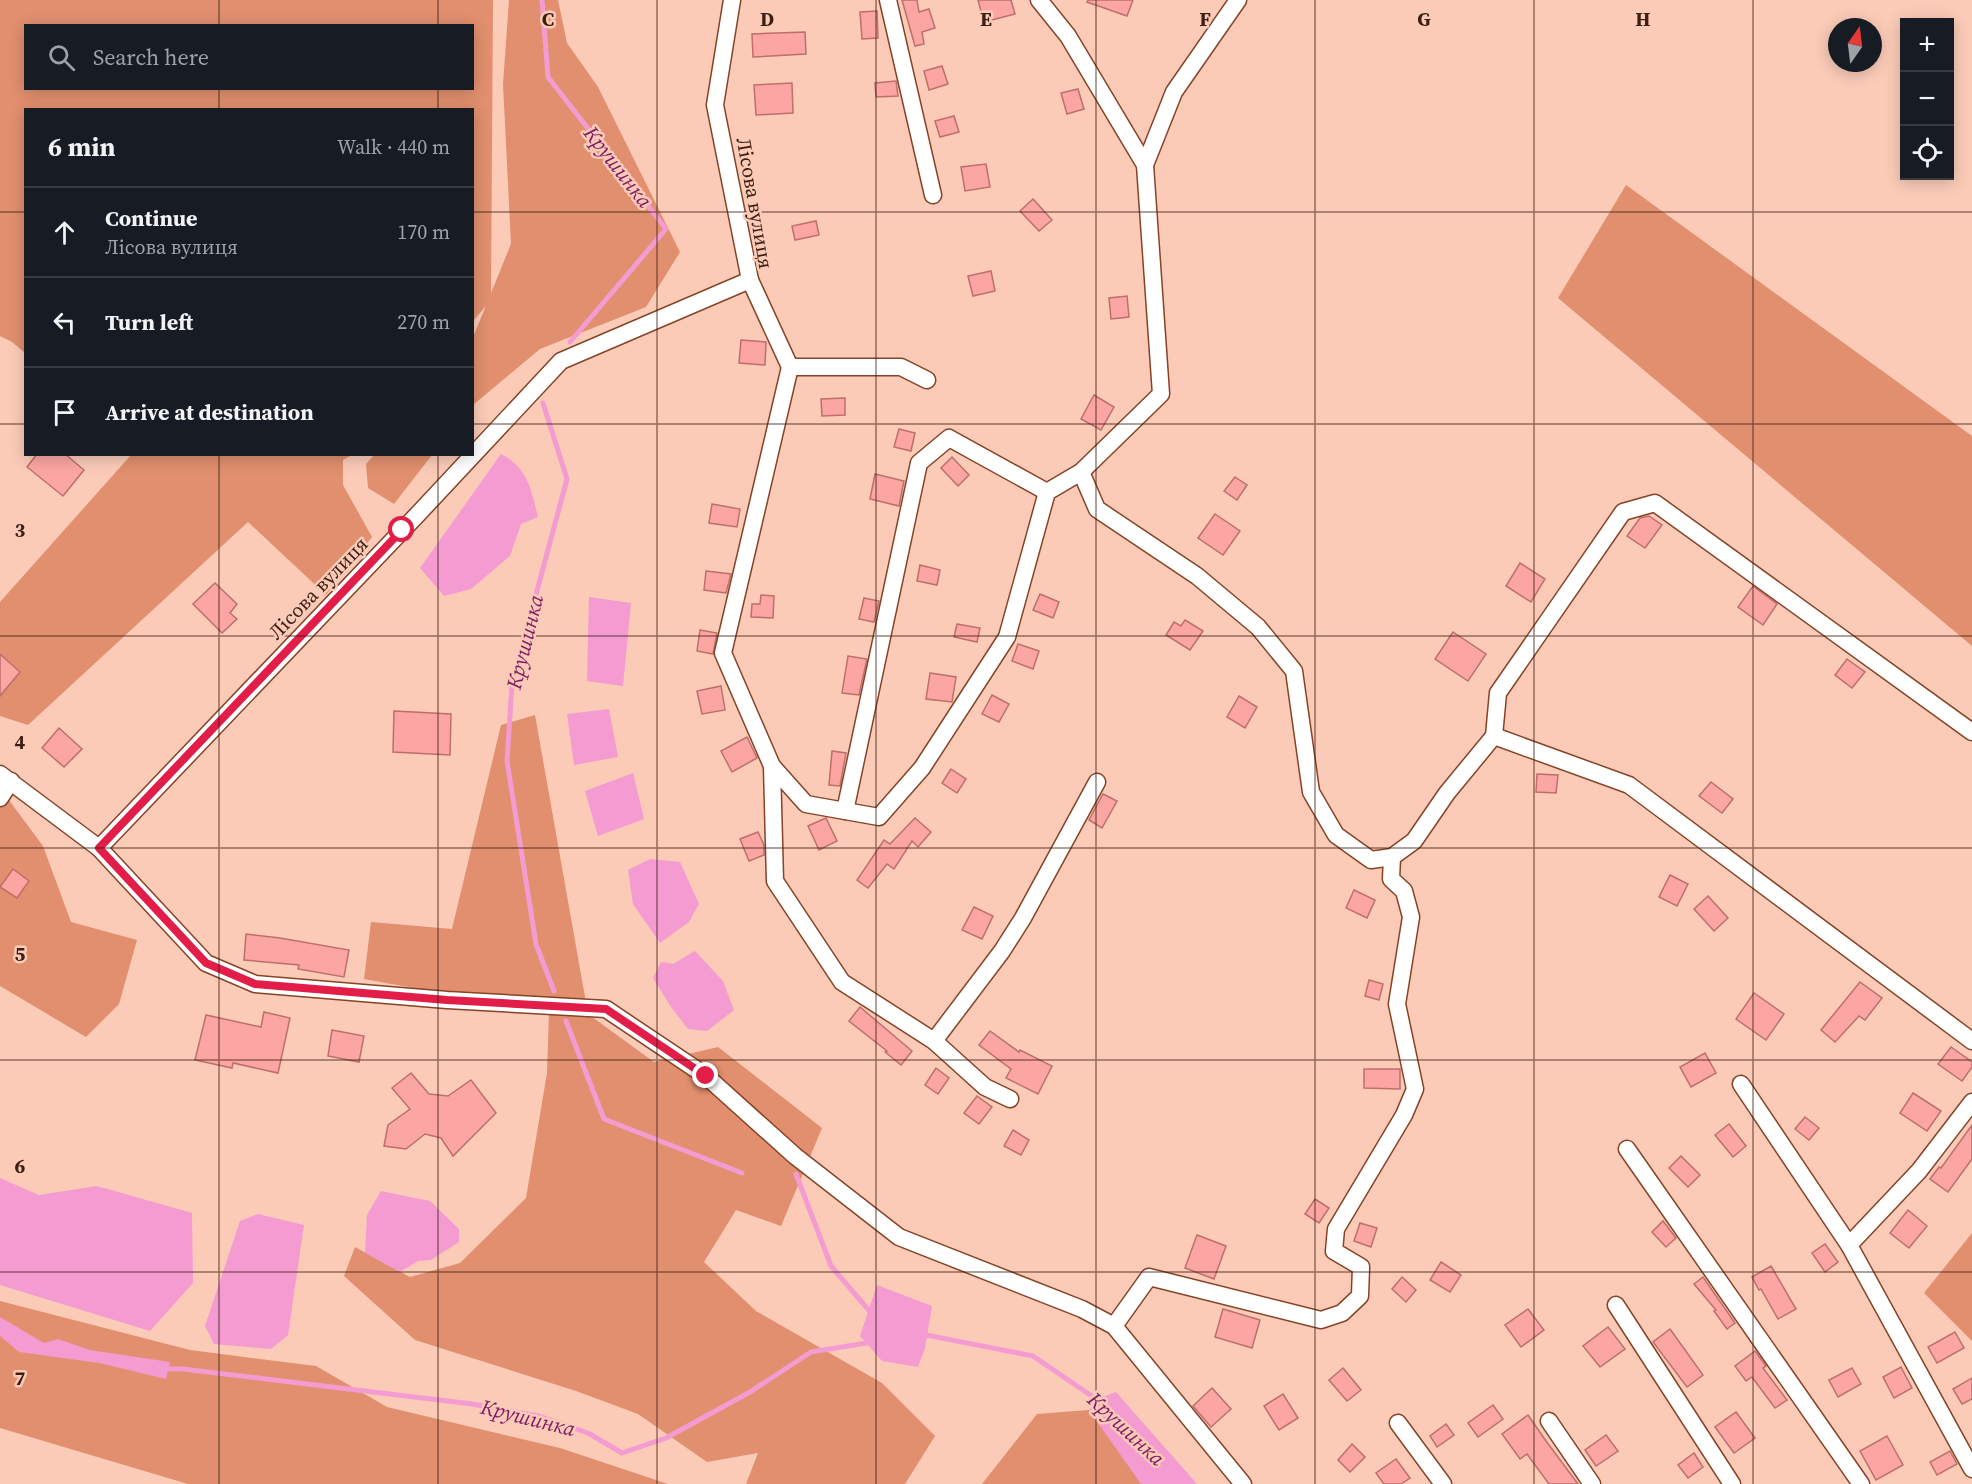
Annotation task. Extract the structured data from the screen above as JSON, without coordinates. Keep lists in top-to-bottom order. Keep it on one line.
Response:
{"streets":{"street":["Лісова вулиця"]},"water":["Крушинка"],"north":"top","page":{"map_buttons":["+","−"],"search":"Search here","heading":["6 min","Walk · 440 m"],"list":[["Continue","Лісова вулиця","170 m"],["Turn left","270 m"],"Arrive at destination"]},"grid":{"columns":["C","D","E","F","G","H"],"rows":["3","4","5","6","7"]}}
